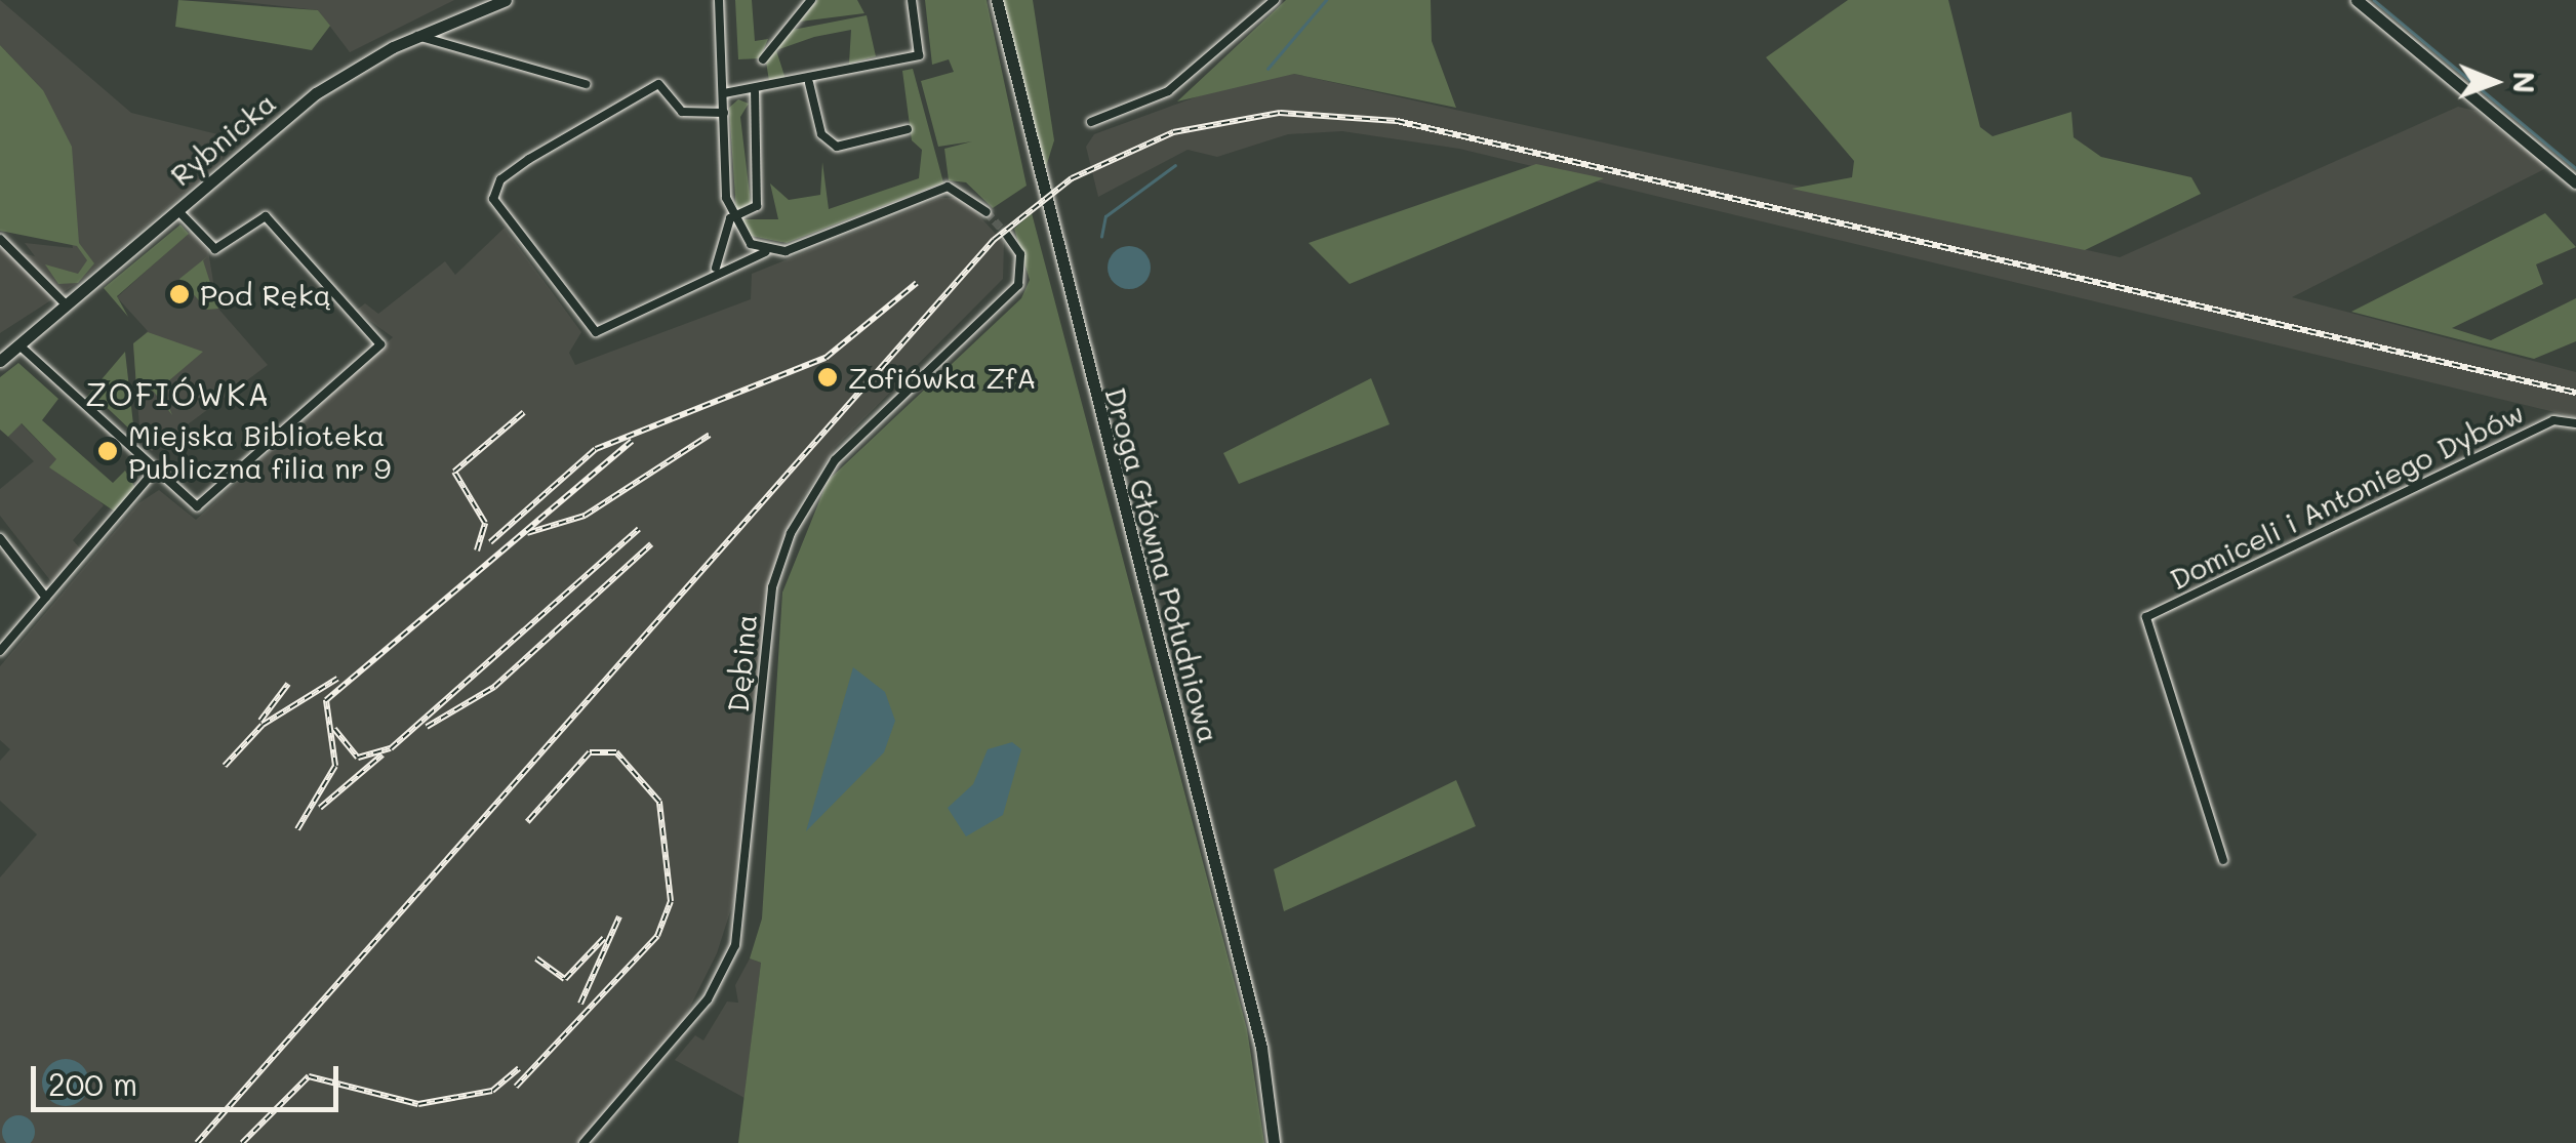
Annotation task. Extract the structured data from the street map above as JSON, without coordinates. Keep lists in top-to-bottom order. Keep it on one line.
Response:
{"streets":{"main road":["Rybnicka","Droga Główna Południowa"],"street":["Domiceli i Antoniego Dybów","Dębina"]},"districts":["ZOFIÓWKA"],"places":["Pod Ręką","Zofiówka ZfA","Miejska Biblioteka Publiczna filia nr 9"],"scale_bar":"200 m","north":"right"}
